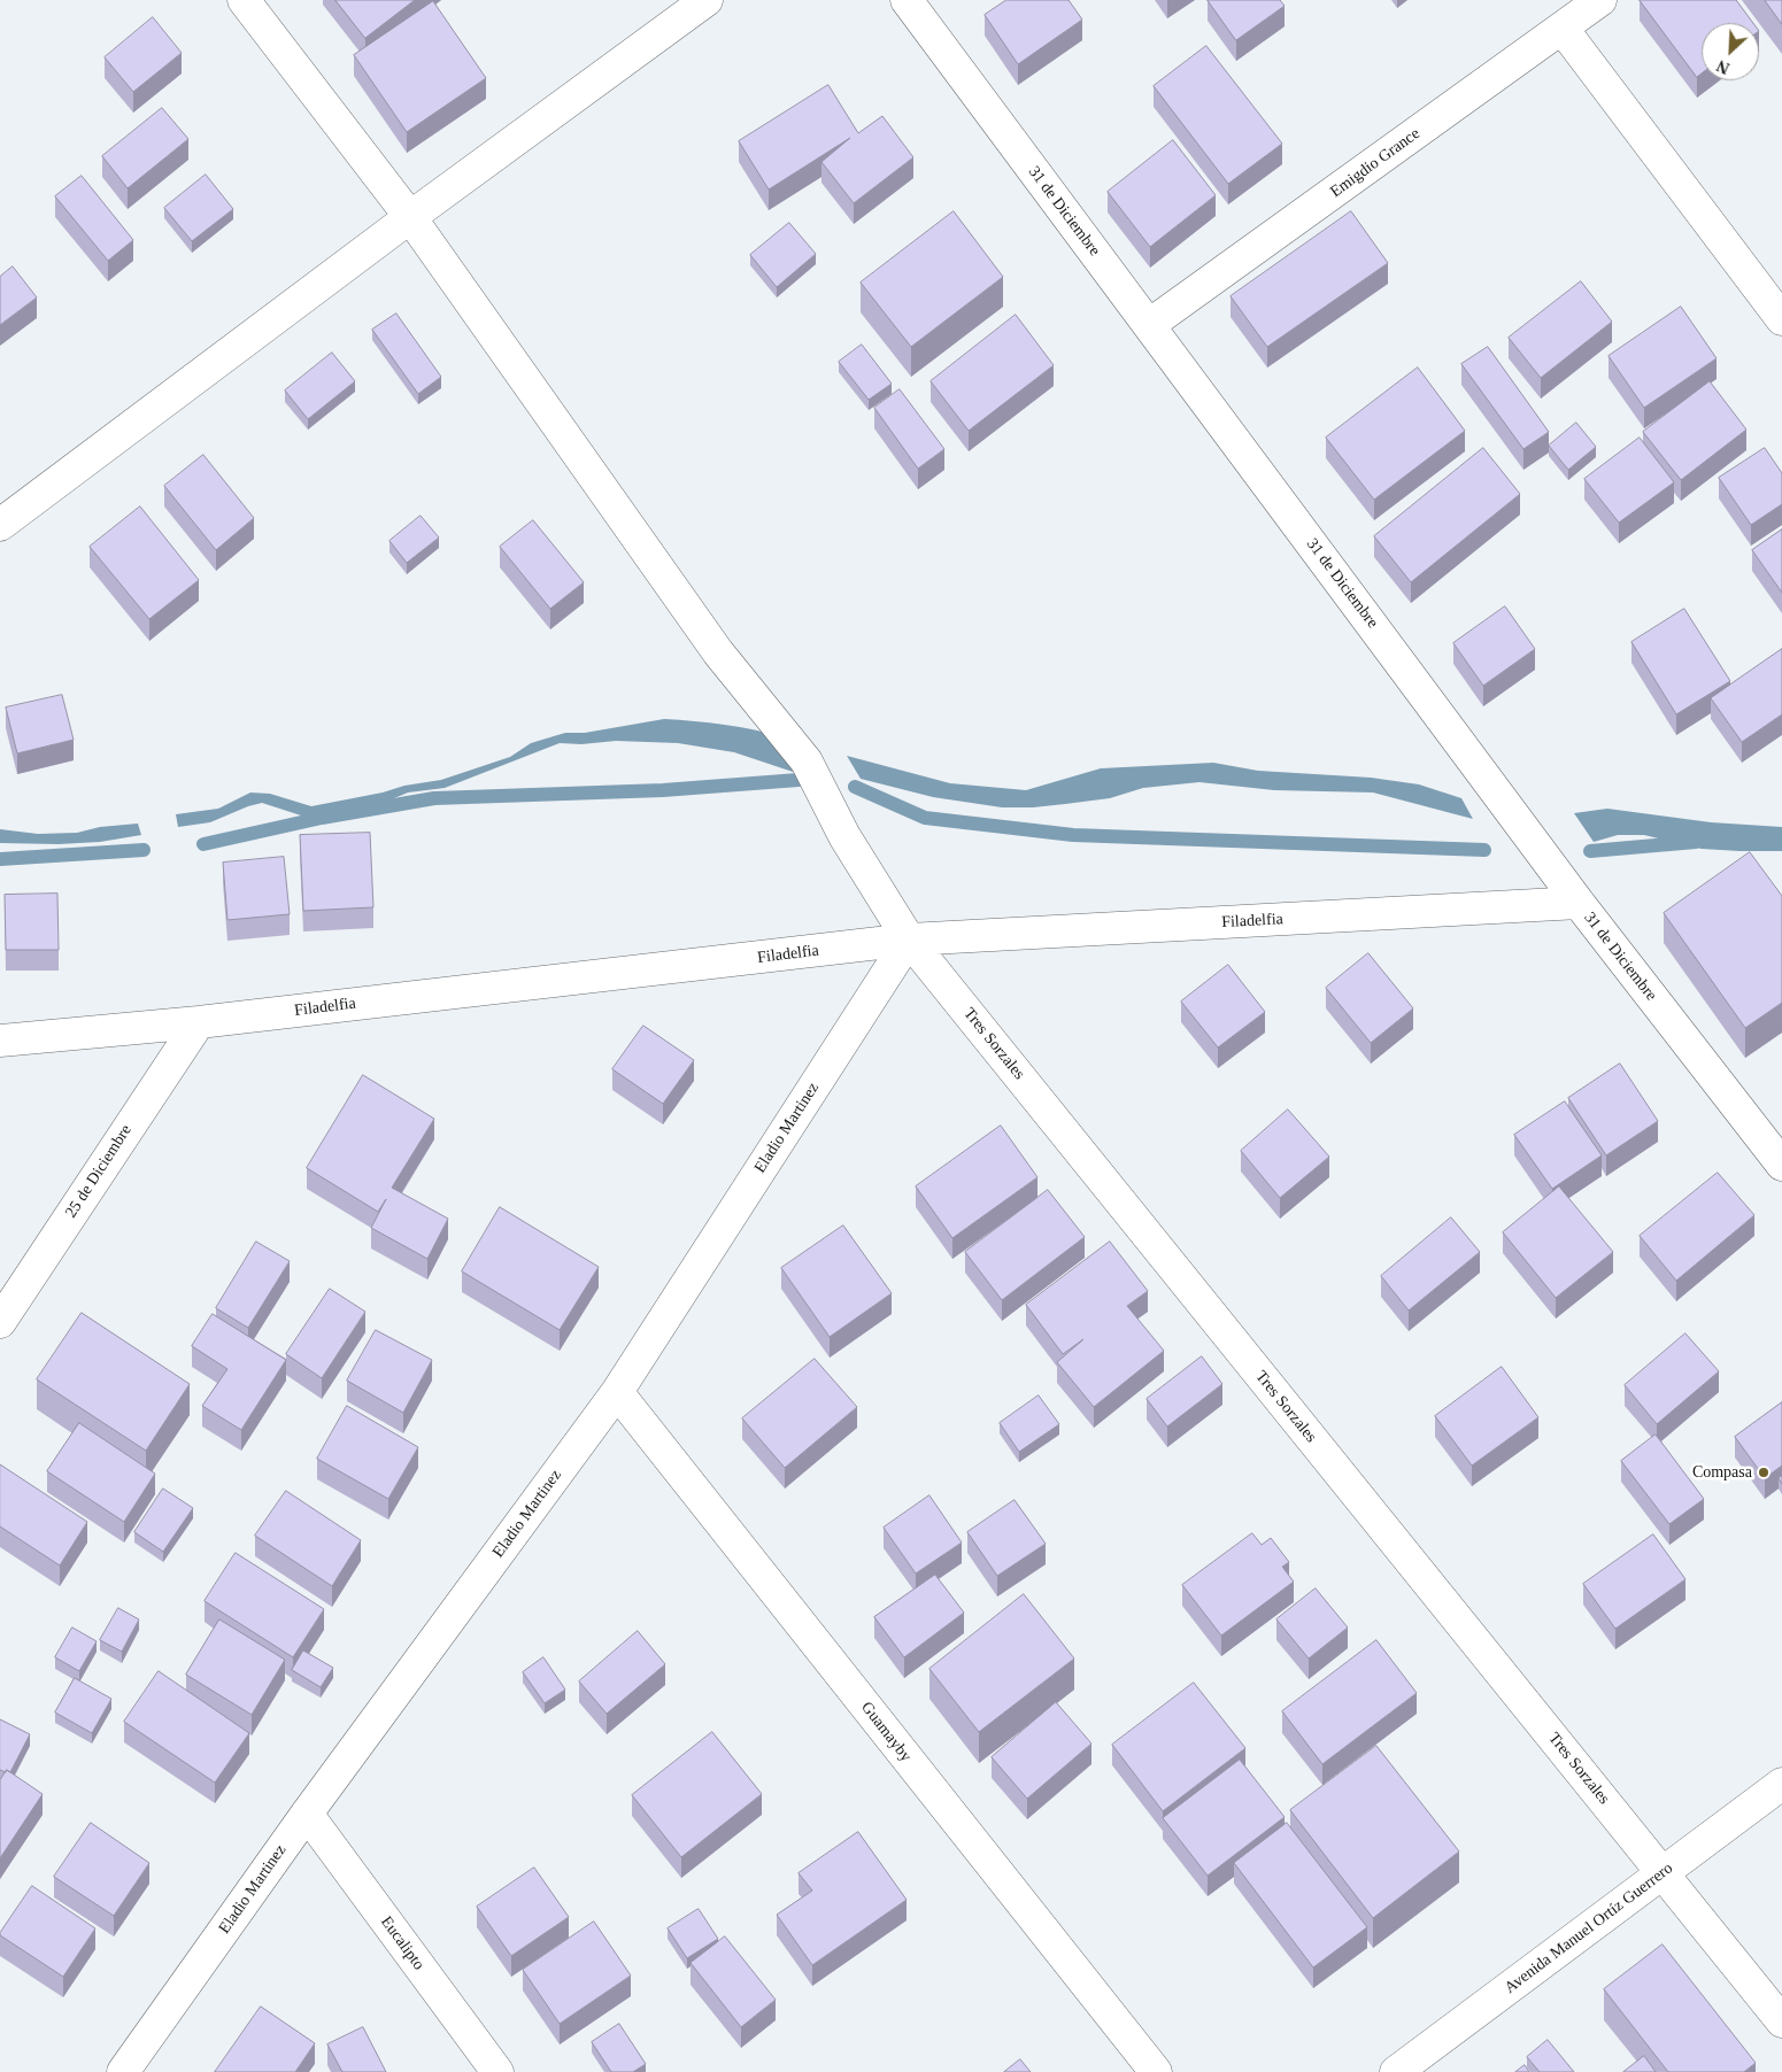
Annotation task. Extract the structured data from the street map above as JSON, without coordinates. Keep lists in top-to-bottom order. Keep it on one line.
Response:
{"streets":{"street":["Emigdio Grance","31 de Diciembre","Filadelfia","Tres Sorzales","Eladio Martinez","25 de Diciembre","Guamayby","Avenida Manuel Ortíz Guerrero","Eucalipto"]},"crossings":[["Emigdio Grance","31 de Diciembre"],["31 de Diciembre","Filadelfia"],["Filadelfia","Tres Sorzales"],["Filadelfia","Eladio Martinez"],["Filadelfia","25 de Diciembre"],["Tres Sorzales","Eladio Martinez"],["Tres Sorzales","Avenida Manuel Ortíz Guerrero"],["Eladio Martinez","Guamayby"],["Eladio Martinez","Eucalipto"]],"places":["Compasa"],"north":"bottom left"}
